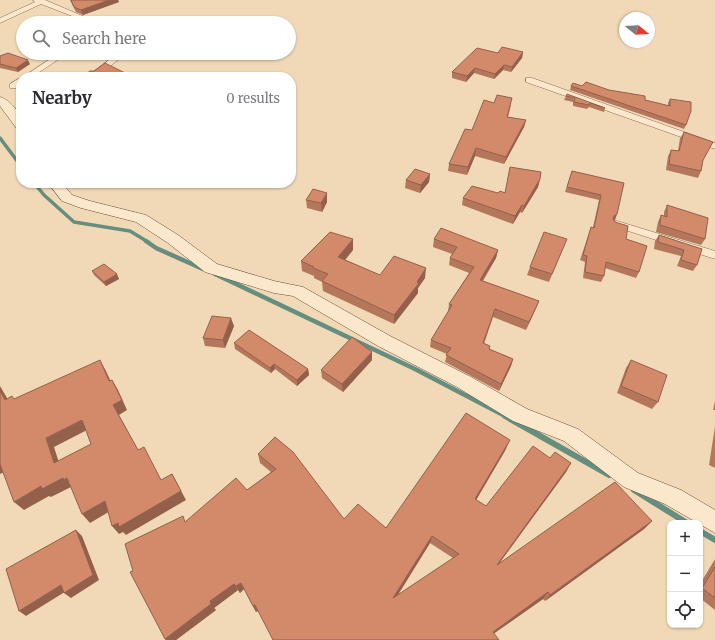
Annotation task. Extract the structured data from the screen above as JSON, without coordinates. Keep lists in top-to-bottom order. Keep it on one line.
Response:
{"north":"right","page":{"search":"Search here","heading":["Nearby","0 results"],"map_buttons":["+","−"]}}
